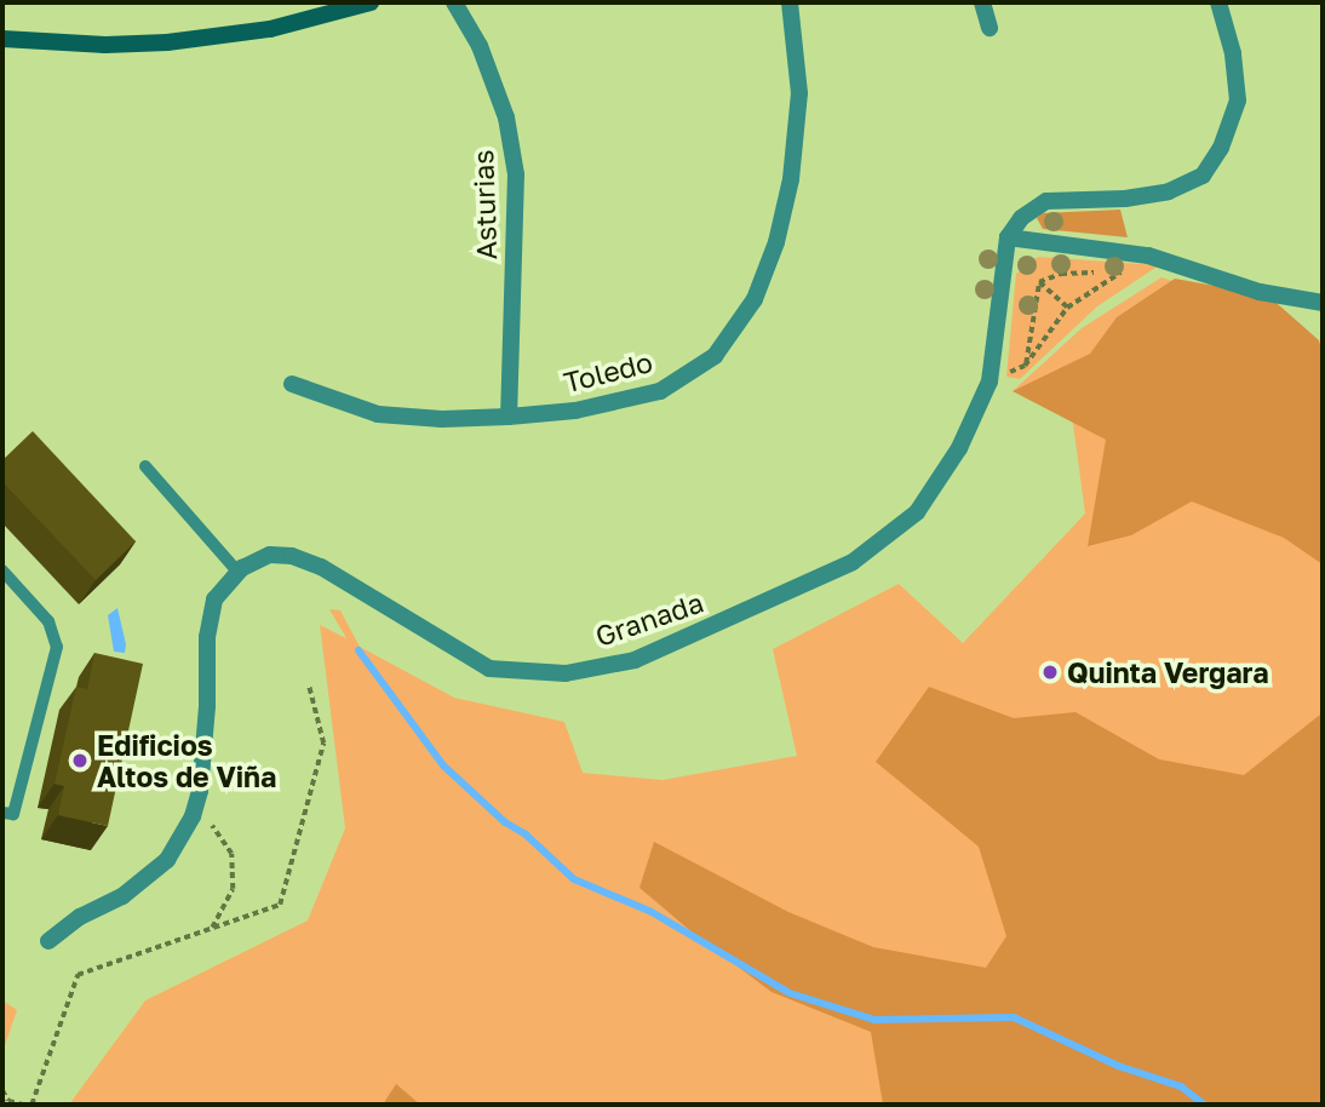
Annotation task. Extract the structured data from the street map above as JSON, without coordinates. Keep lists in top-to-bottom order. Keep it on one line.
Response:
{"streets":{"street":["Asturias","Toledo","Granada"]},"crossings":[["Asturias","Toledo"]],"places":["Quinta Vergara","Edificios Altos de Viña"]}
